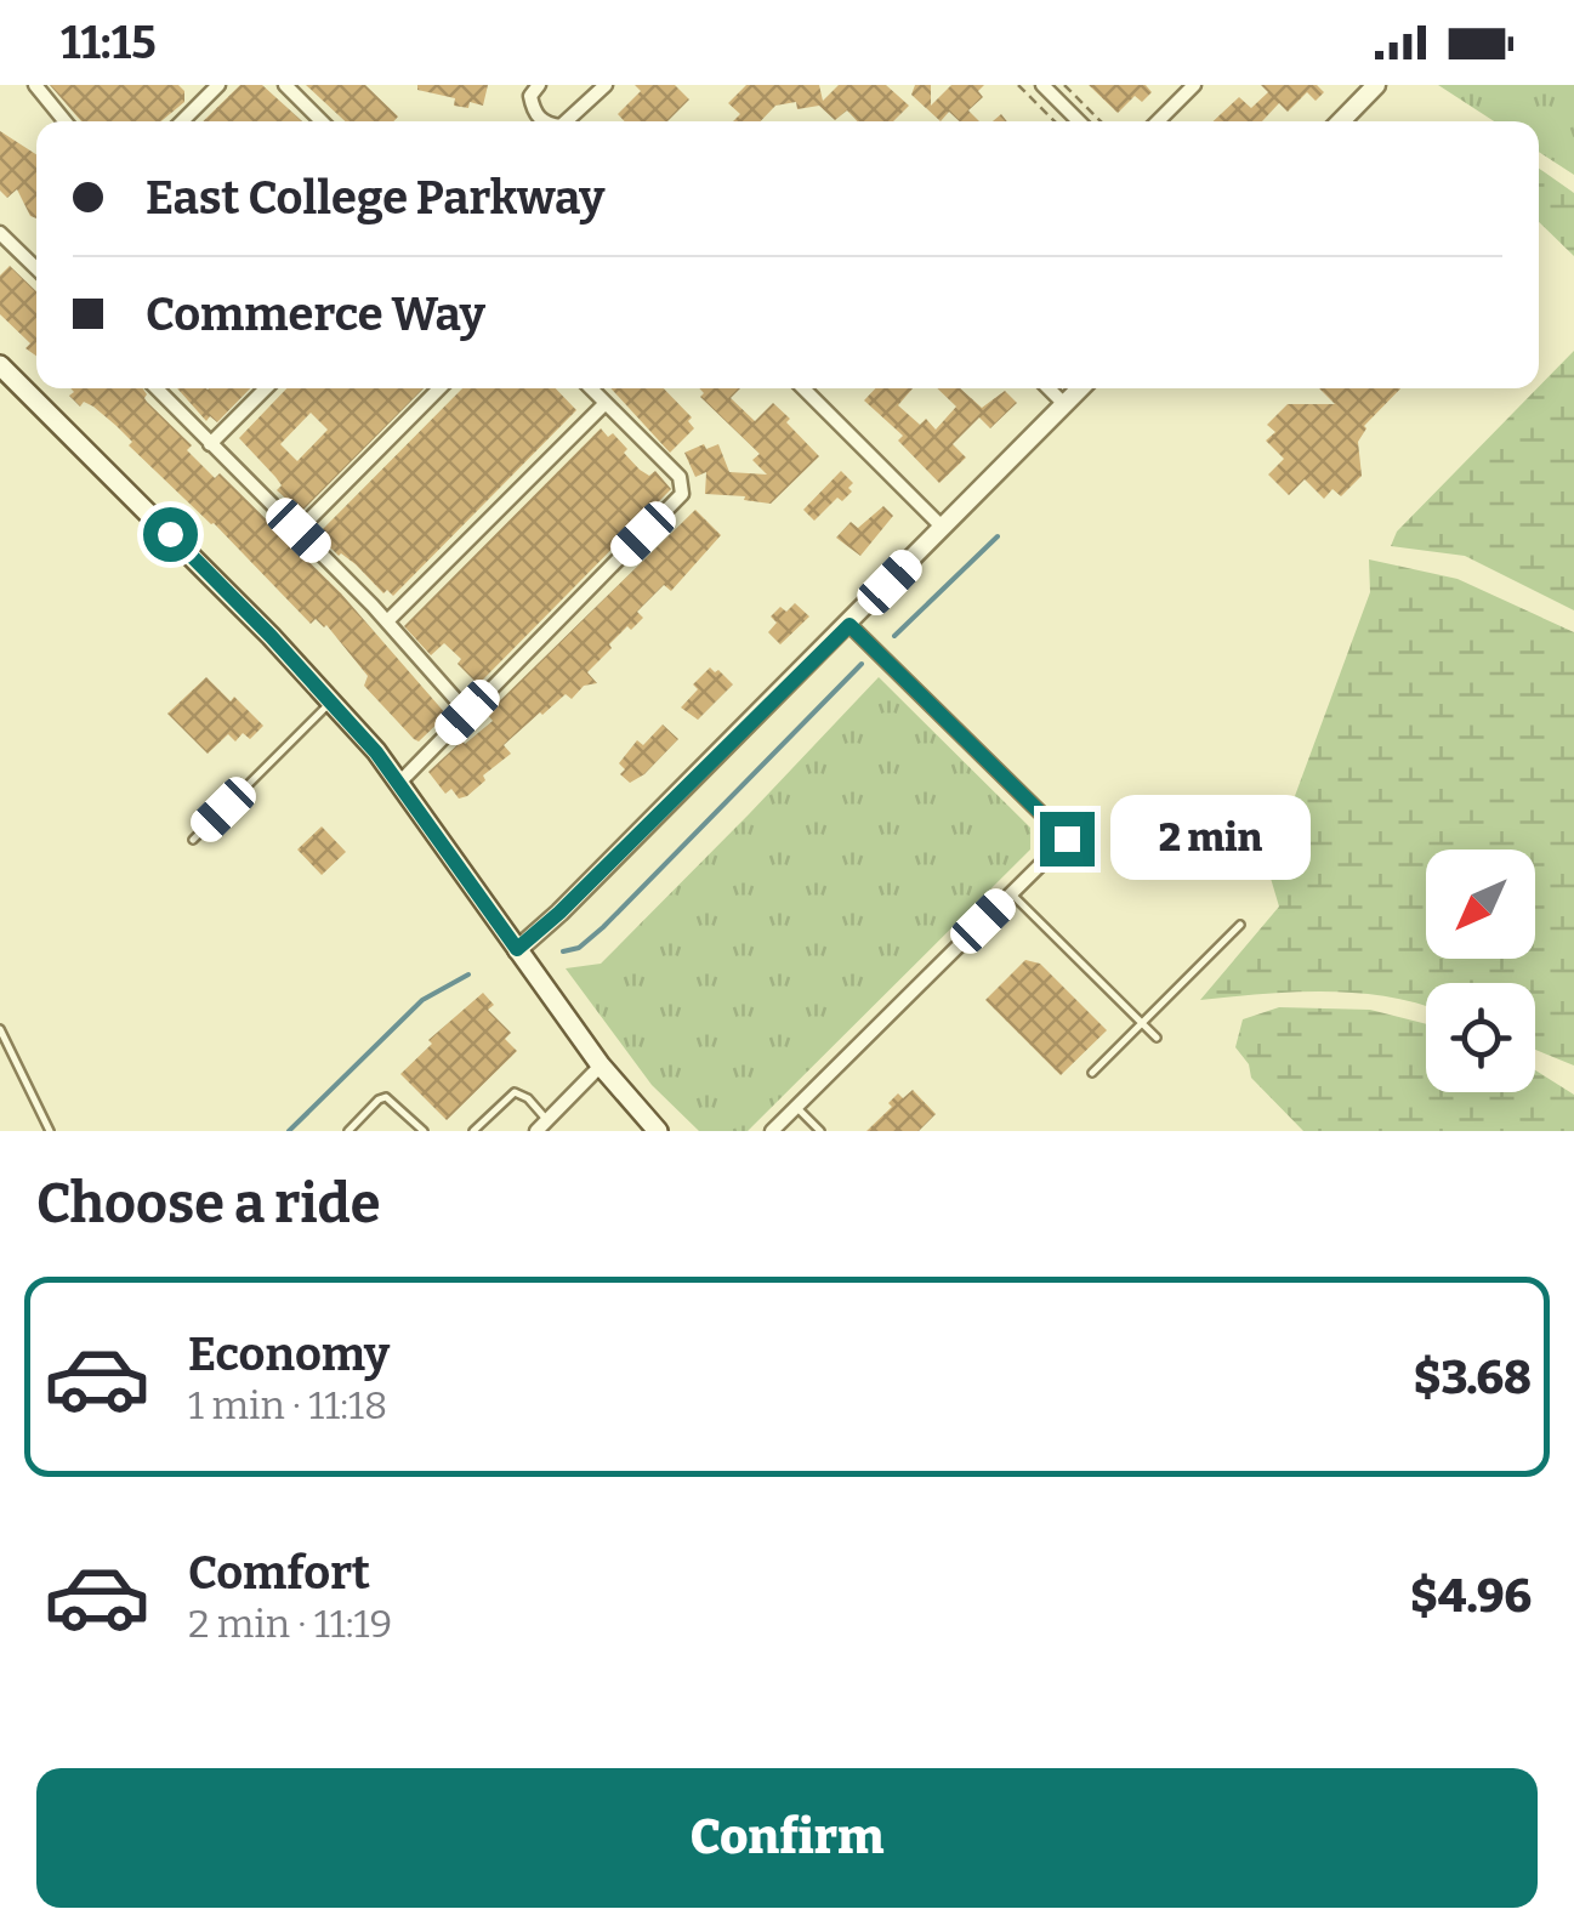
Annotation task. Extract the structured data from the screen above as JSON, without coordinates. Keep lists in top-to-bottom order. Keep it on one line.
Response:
{"north":"bottom left","page":{"status":"11:15","banner":["East College Parkway","Commerce Way"],"bubble":"2 min","heading":"Choose a ride","list":[{"name":"Economy","note":"1 min · 11:18","value":"$3.68"},{"name":"Comfort","note":"2 min · 11:19","value":"$4.96"}],"buttons":"Confirm"}}
